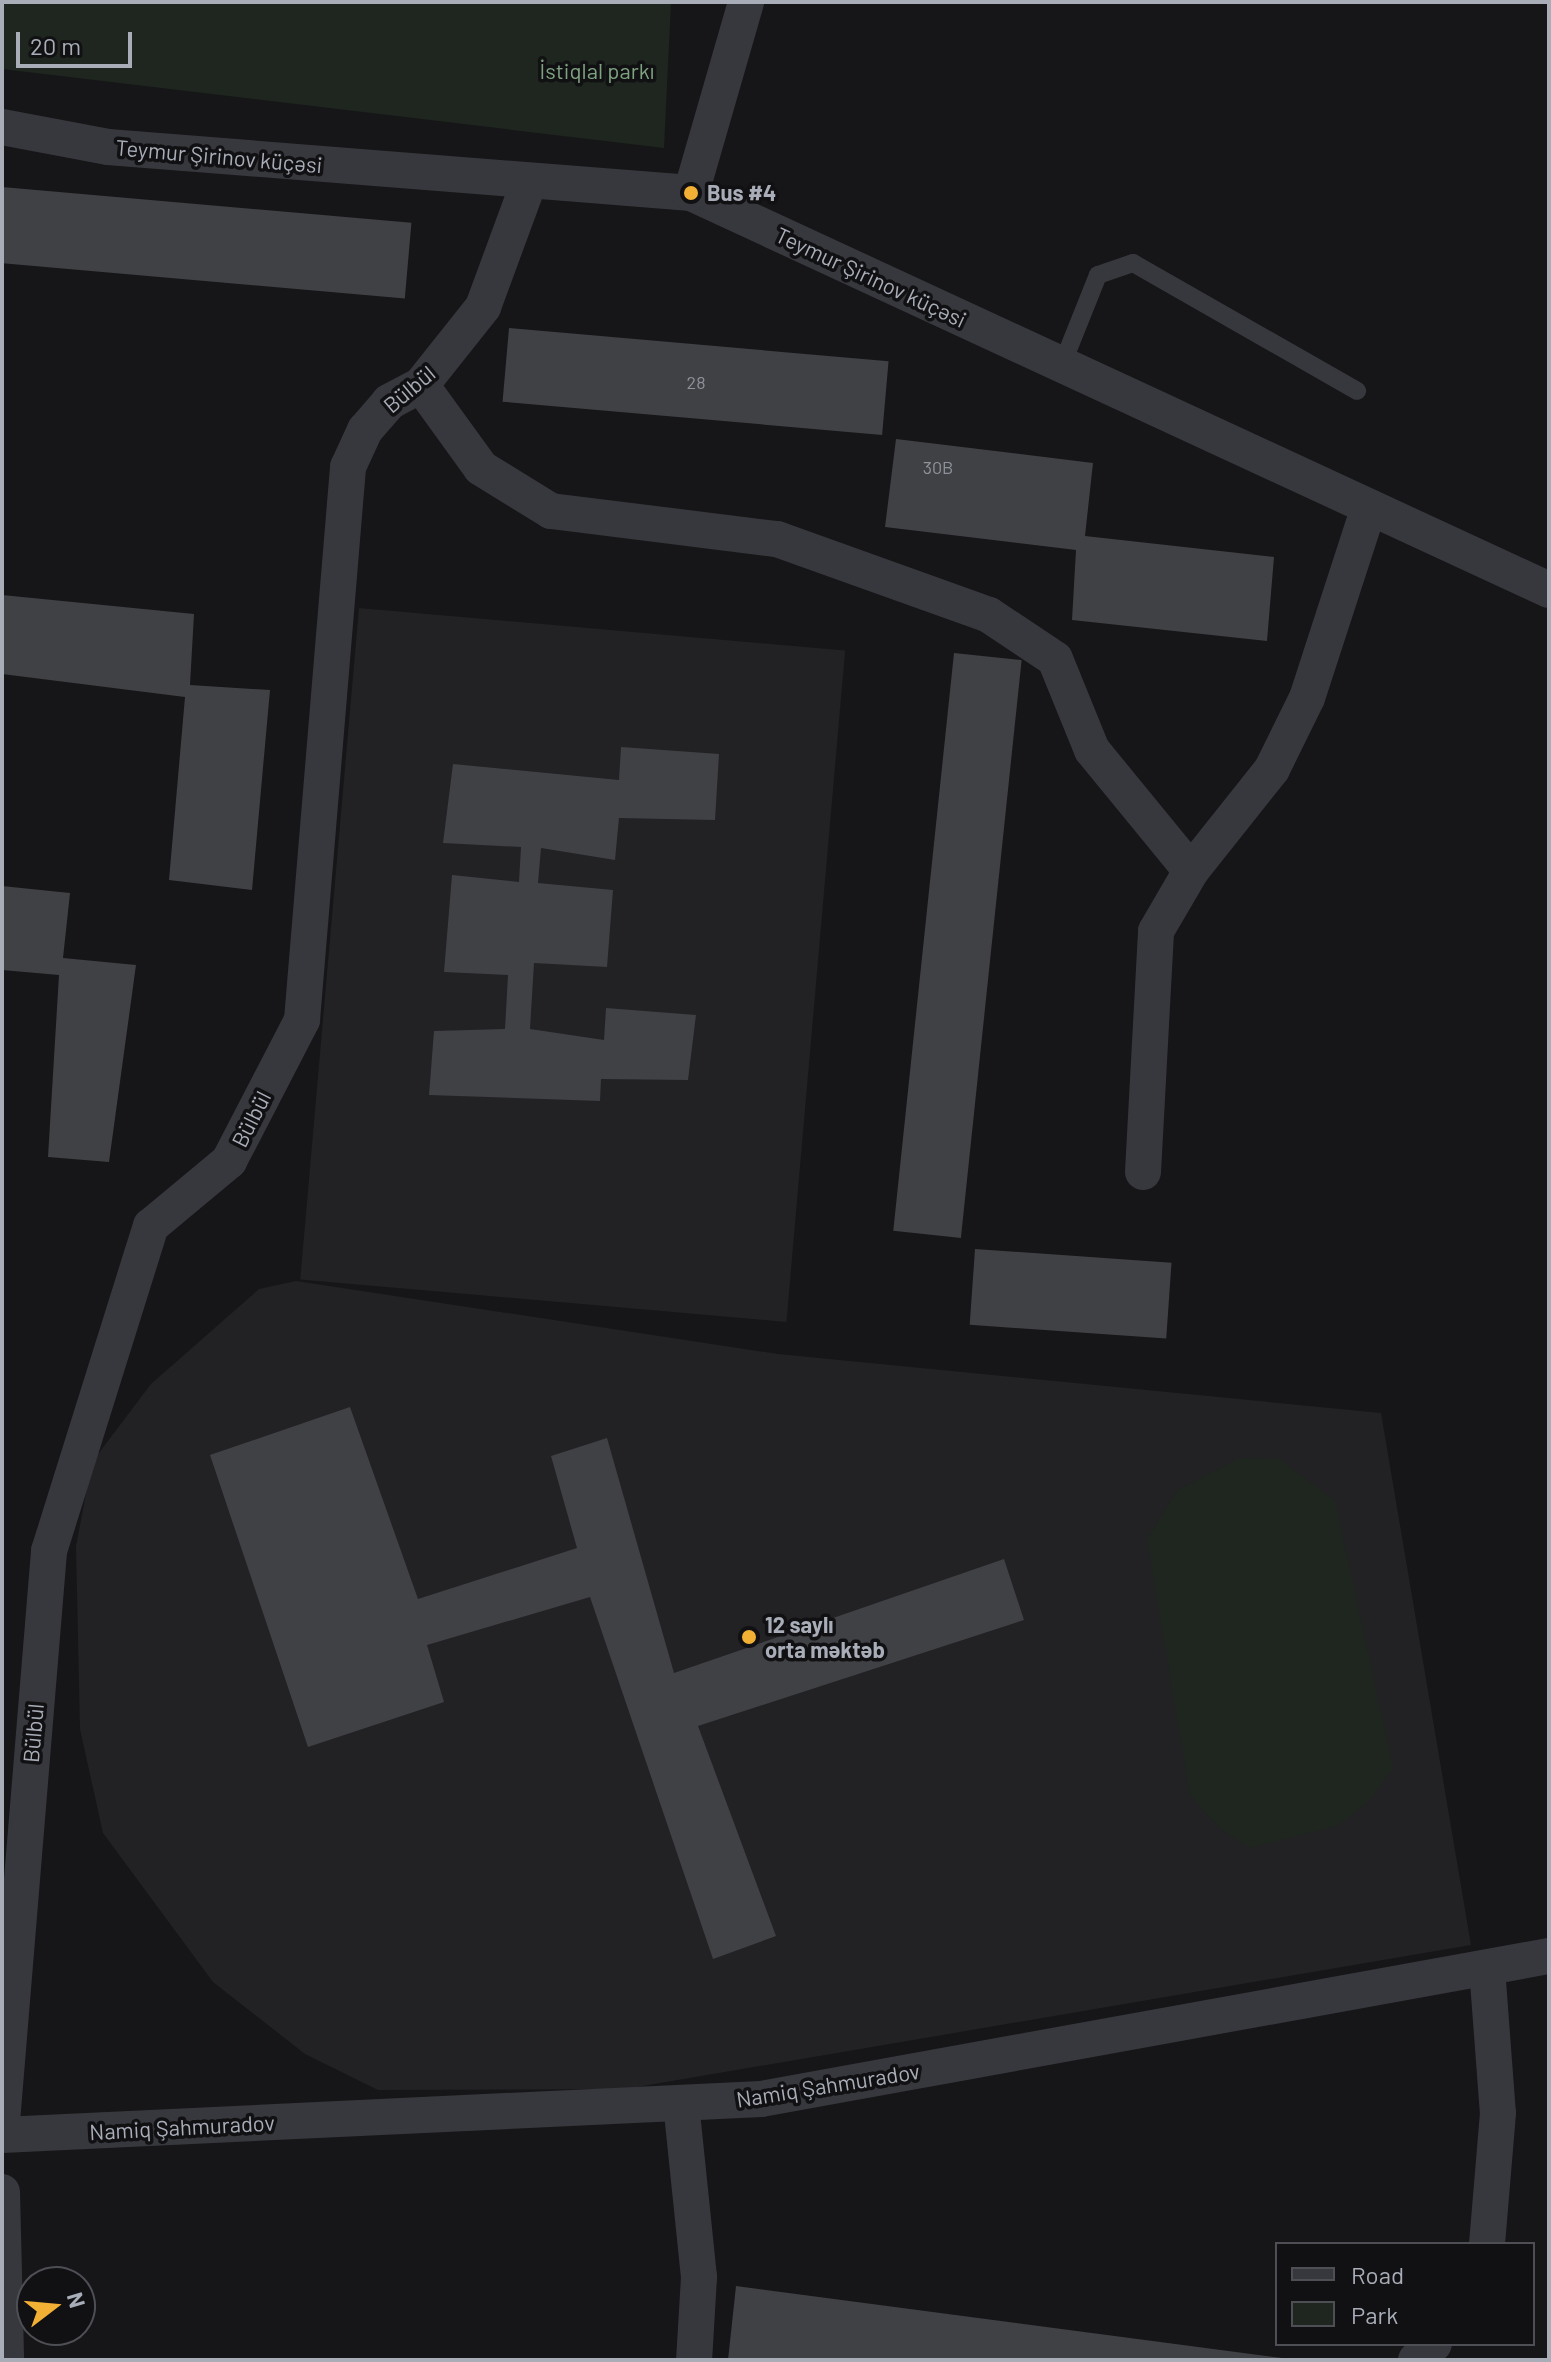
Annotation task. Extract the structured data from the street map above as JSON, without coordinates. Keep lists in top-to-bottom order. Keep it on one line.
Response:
{"streets":{"street":["Teymur Şirinov küçəsi","Bülbül","Namiq Şahmuradov"]},"crossings":[["Teymur Şirinov küçəsi","Bülbül"]],"parks":["İstiqlal parkı"],"places":["Bus #4","12 saylı orta məktəb"],"house_numbers":["28","30B"],"legend":["Road","Park"],"scale_bar":"20 m","north":"right"}
